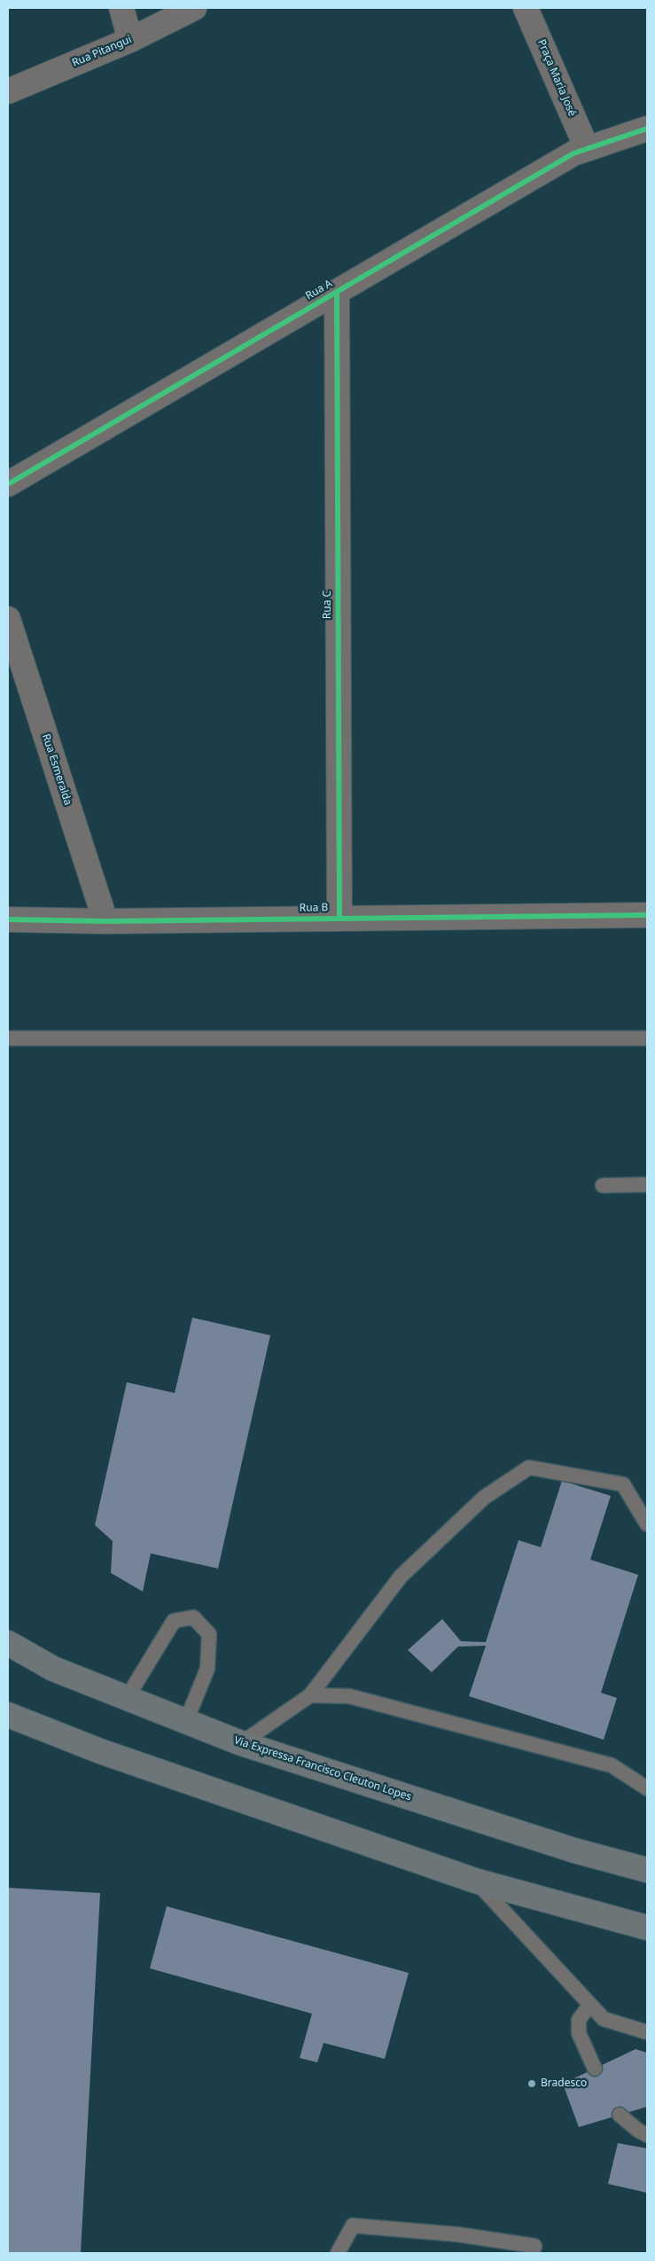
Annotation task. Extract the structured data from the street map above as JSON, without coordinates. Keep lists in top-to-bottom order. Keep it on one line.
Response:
{"streets":{"highway":["Via Expressa Francisco Cleuton Lopes"],"street":["Rua Pitangui","Praça Maria José","Rua A","Rua C","Rua Esmeralda","Rua B"]},"crossings":[["Praça Maria José","Rua A"],["Rua A","Rua C"],["Rua C","Rua B"],["Rua Esmeralda","Rua B"]],"places":["Bradesco"]}
